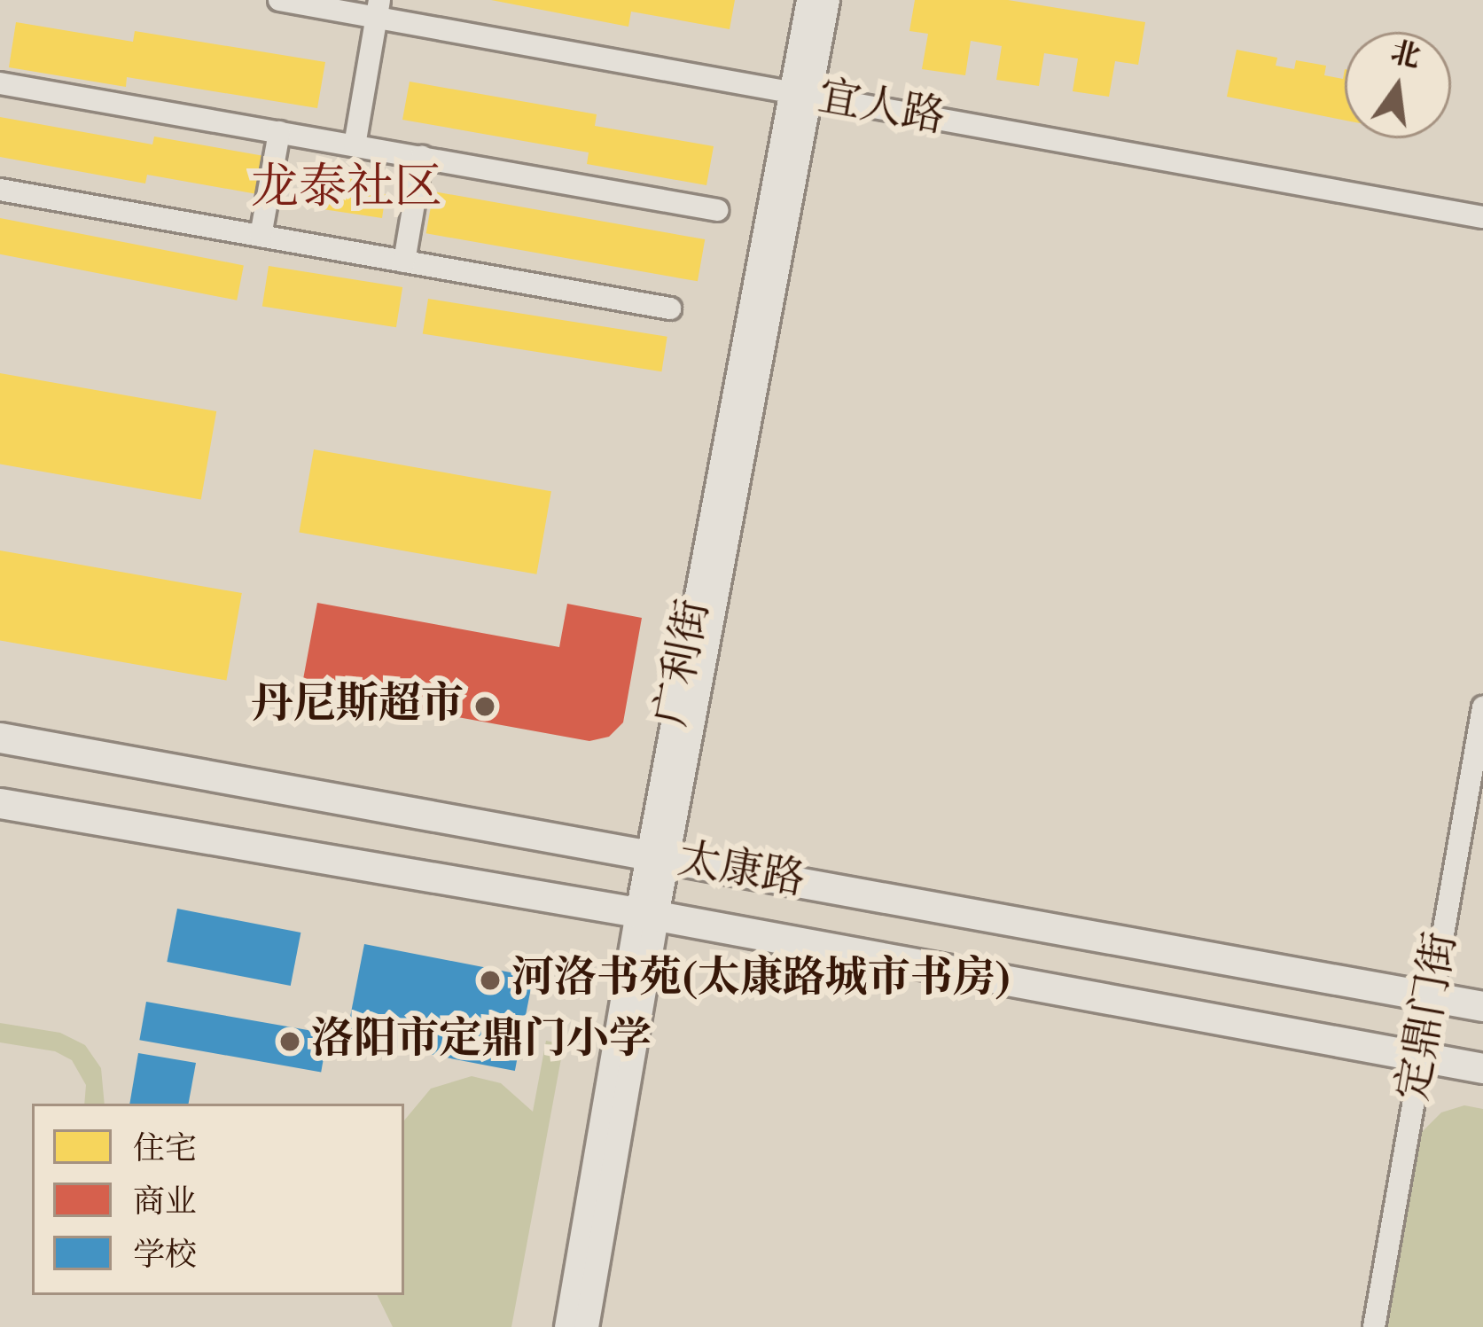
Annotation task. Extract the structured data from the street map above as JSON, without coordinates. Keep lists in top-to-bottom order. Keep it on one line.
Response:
{"streets":{"main road":["太康路"],"street":["宜人路","广利街","定鼎门街"]},"crossings":[["宜人路","广利街"],["广利街","太康路"],["太康路","定鼎门街"]],"districts":["龙泰社区"],"places":["丹尼斯超市","河洛书苑(太康路城市书房)","洛阳市定鼎门小学"],"legend":["住宅","商业","学校"],"north":"top"}
